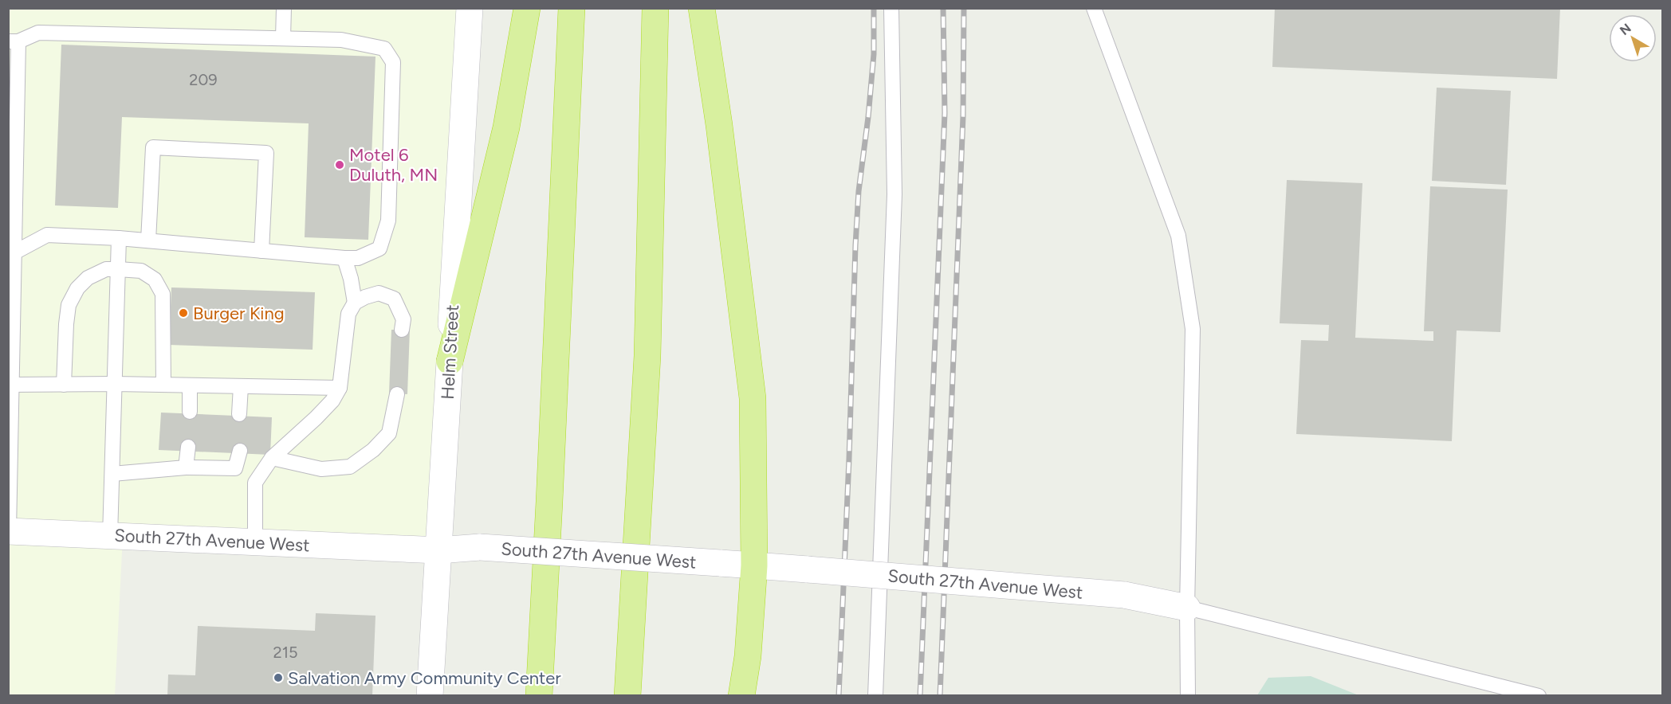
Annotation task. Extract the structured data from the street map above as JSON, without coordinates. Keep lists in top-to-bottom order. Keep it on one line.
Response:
{"streets":{"street":["Helm Street","South 27th Avenue West"]},"crossings":[["Helm Street","South 27th Avenue West"]],"places":["Motel 6 Duluth, MN","Burger King","Salvation Army Community Center"],"house_numbers":["209","215"],"north":"top left"}
